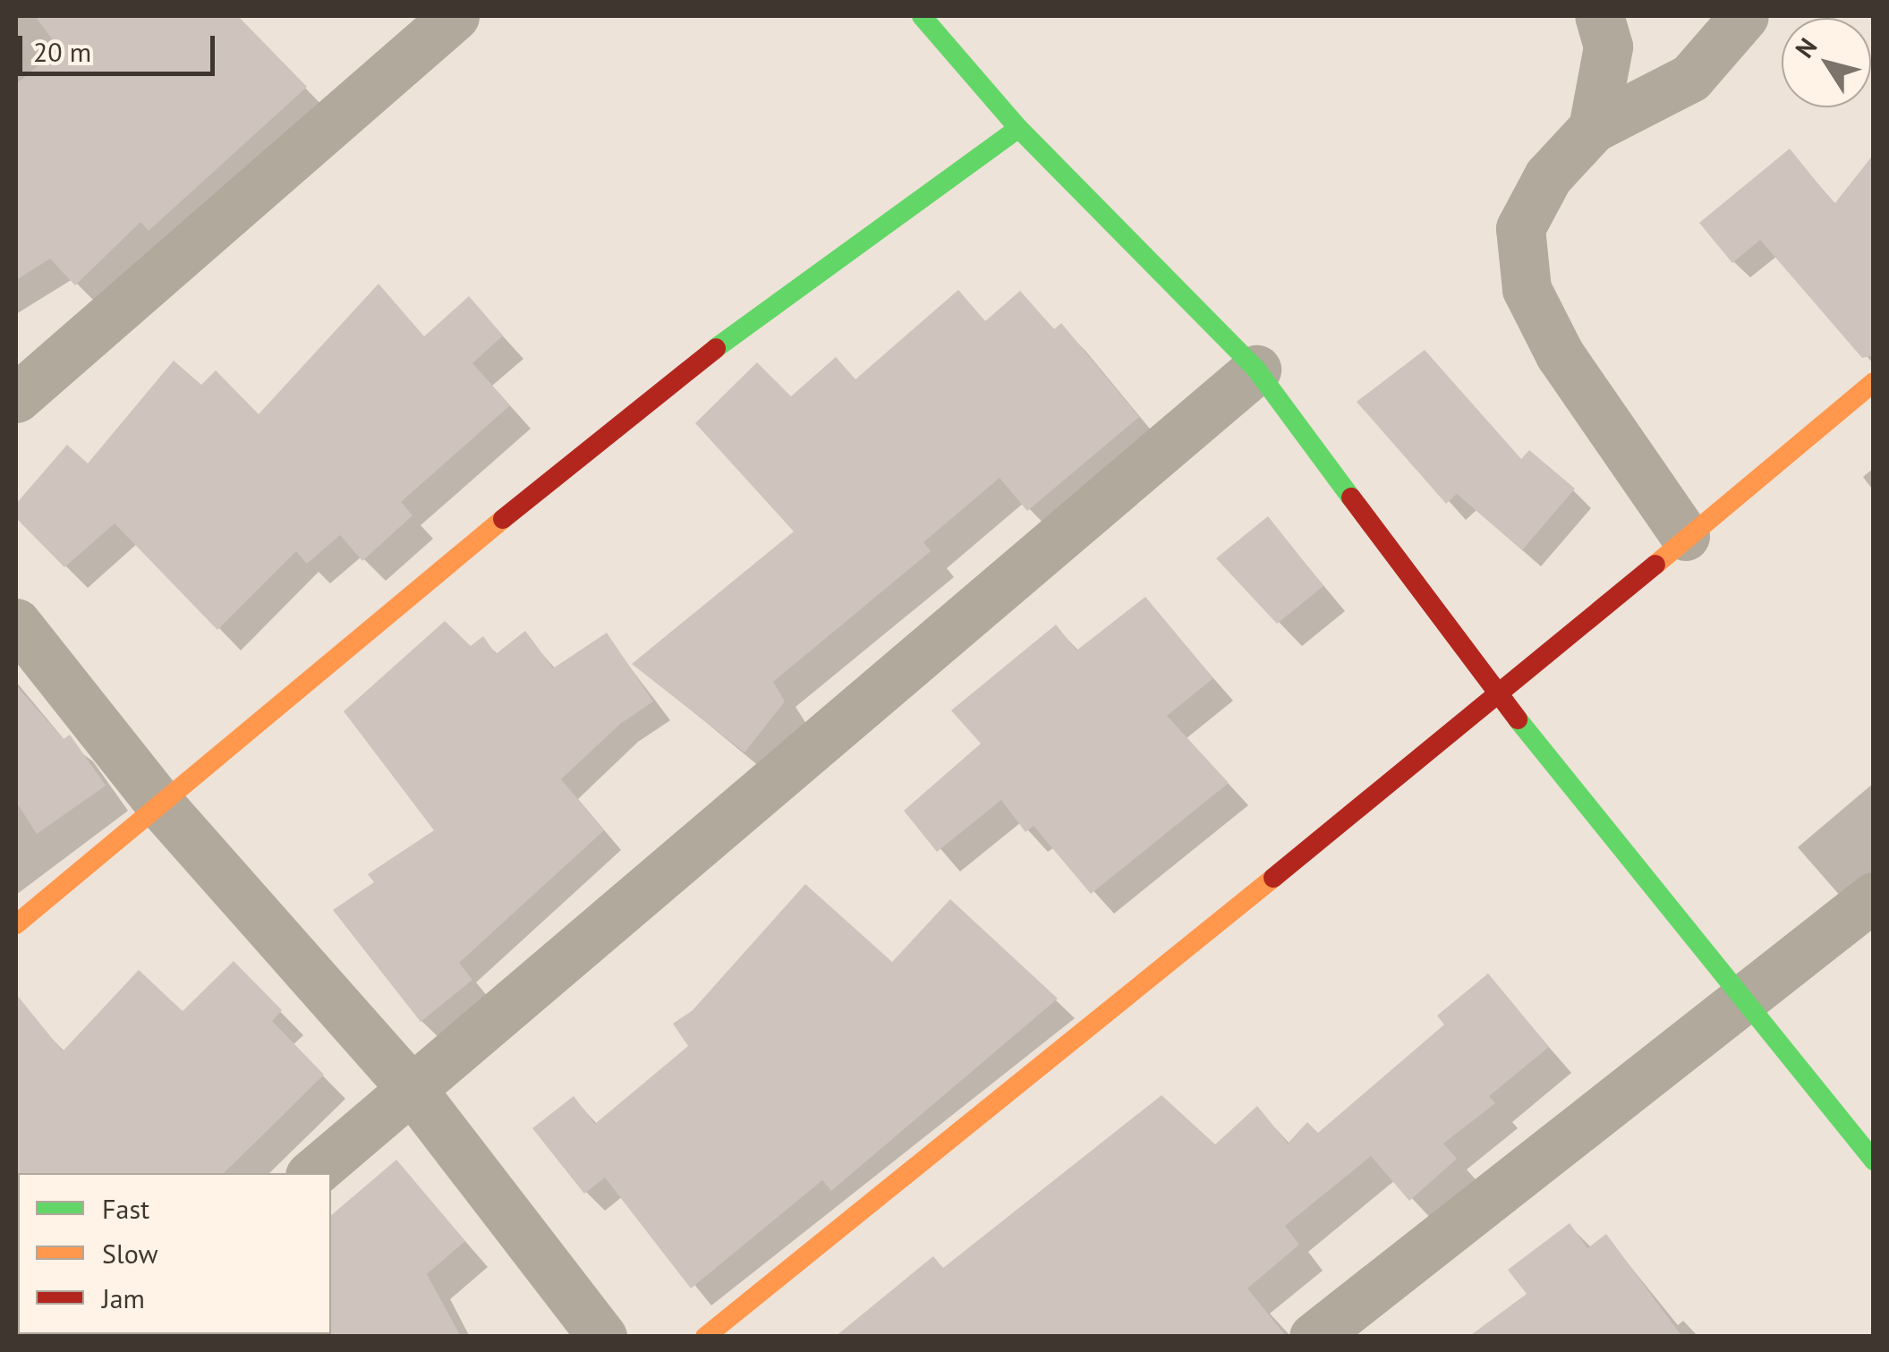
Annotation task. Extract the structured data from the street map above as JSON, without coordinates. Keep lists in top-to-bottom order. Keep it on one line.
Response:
{"legend":["Fast","Slow","Jam"],"scale_bar":"20 m","north":"top left"}
